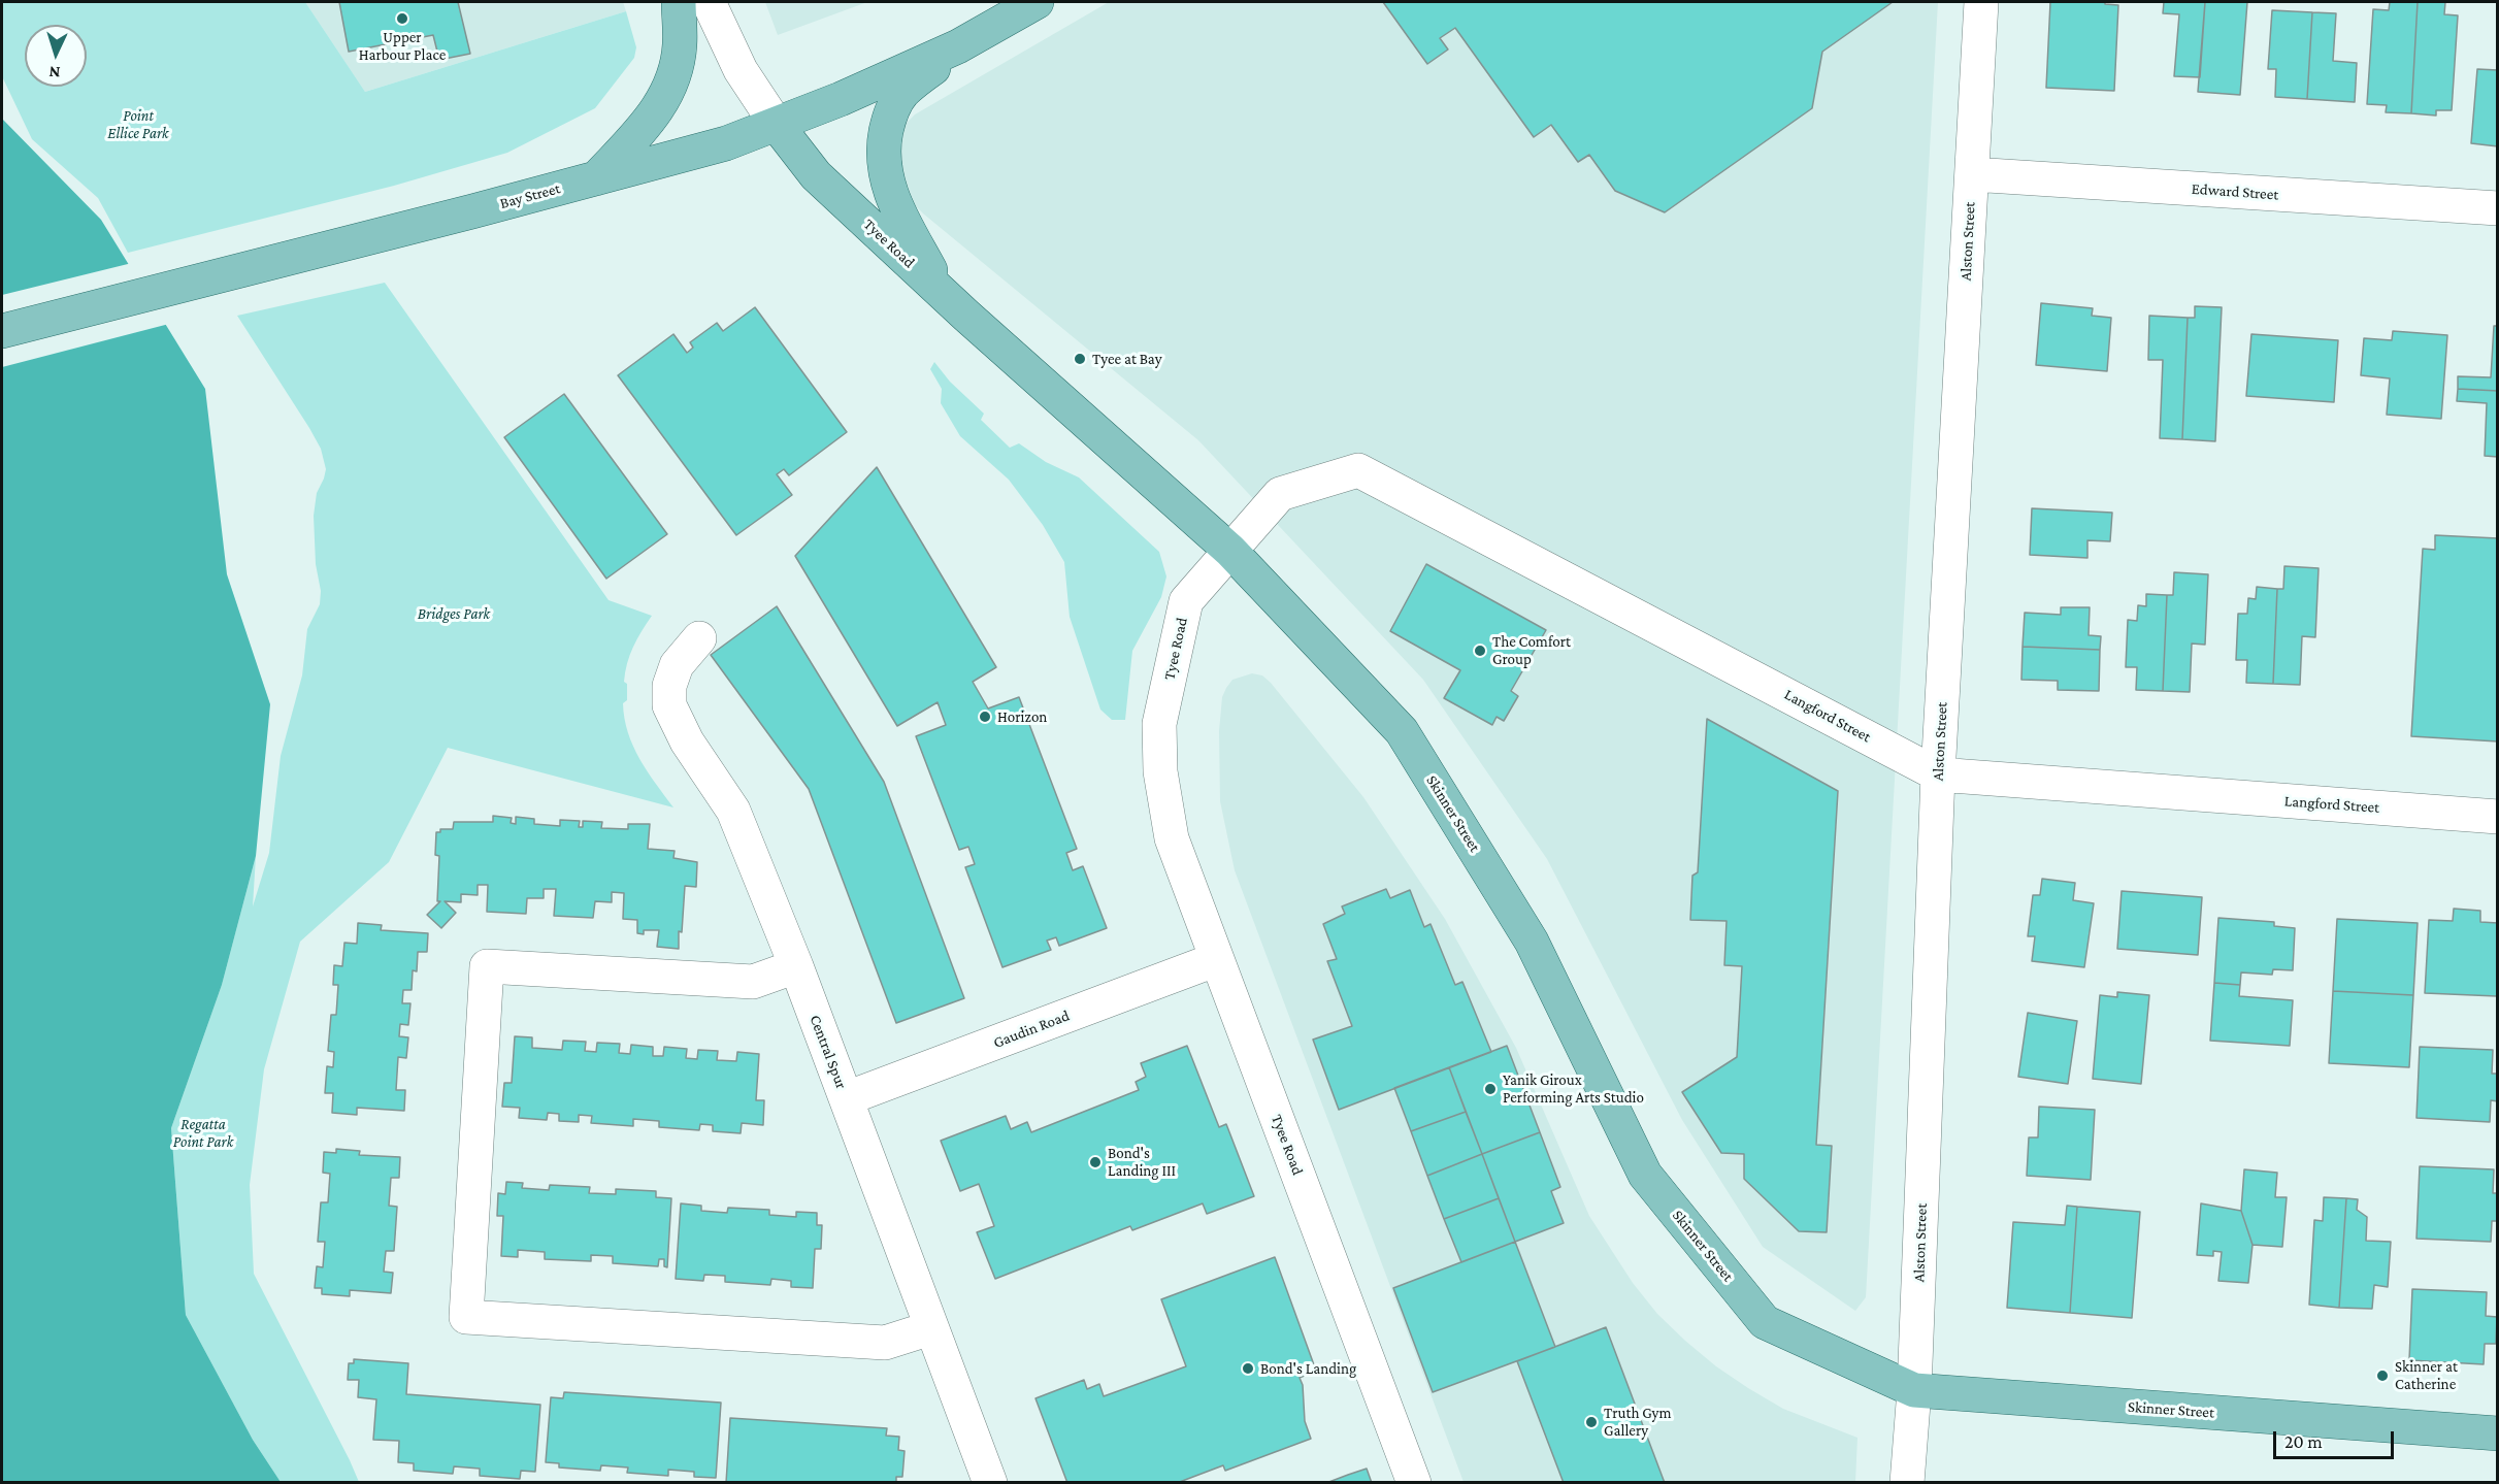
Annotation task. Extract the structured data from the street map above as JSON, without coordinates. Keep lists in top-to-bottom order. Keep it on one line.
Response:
{"streets":{"main road":["Bay Street","Tyee Road","Skinner Street"],"street":["Edward Street","Alston Street","Langford Street","Gaudin Road","Central Spur"]},"crossings":[["Edward Street","Alston Street"],["Bay Street","Tyee Road"],["Alston Street","Langford Street"],["Alston Street","Skinner Street"],["Tyee Road","Langford Street"],["Tyee Road","Skinner Street"],["Tyee Road","Gaudin Road"],["Langford Street","Skinner Street"],["Gaudin Road","Central Spur"]],"parks":["Point Ellice Park","Bridges Park","Regatta Point Park"],"places":["Upper Harbour Place","Tyee at Bay","The Comfort Group","Horizon","Yanik Giroux Performing Arts Studio","Bond's Landing III","Bond's Landing","Skinner at Catherine","Truth Gym Gallery"],"scale_bar":"20 m","north":"bottom"}
